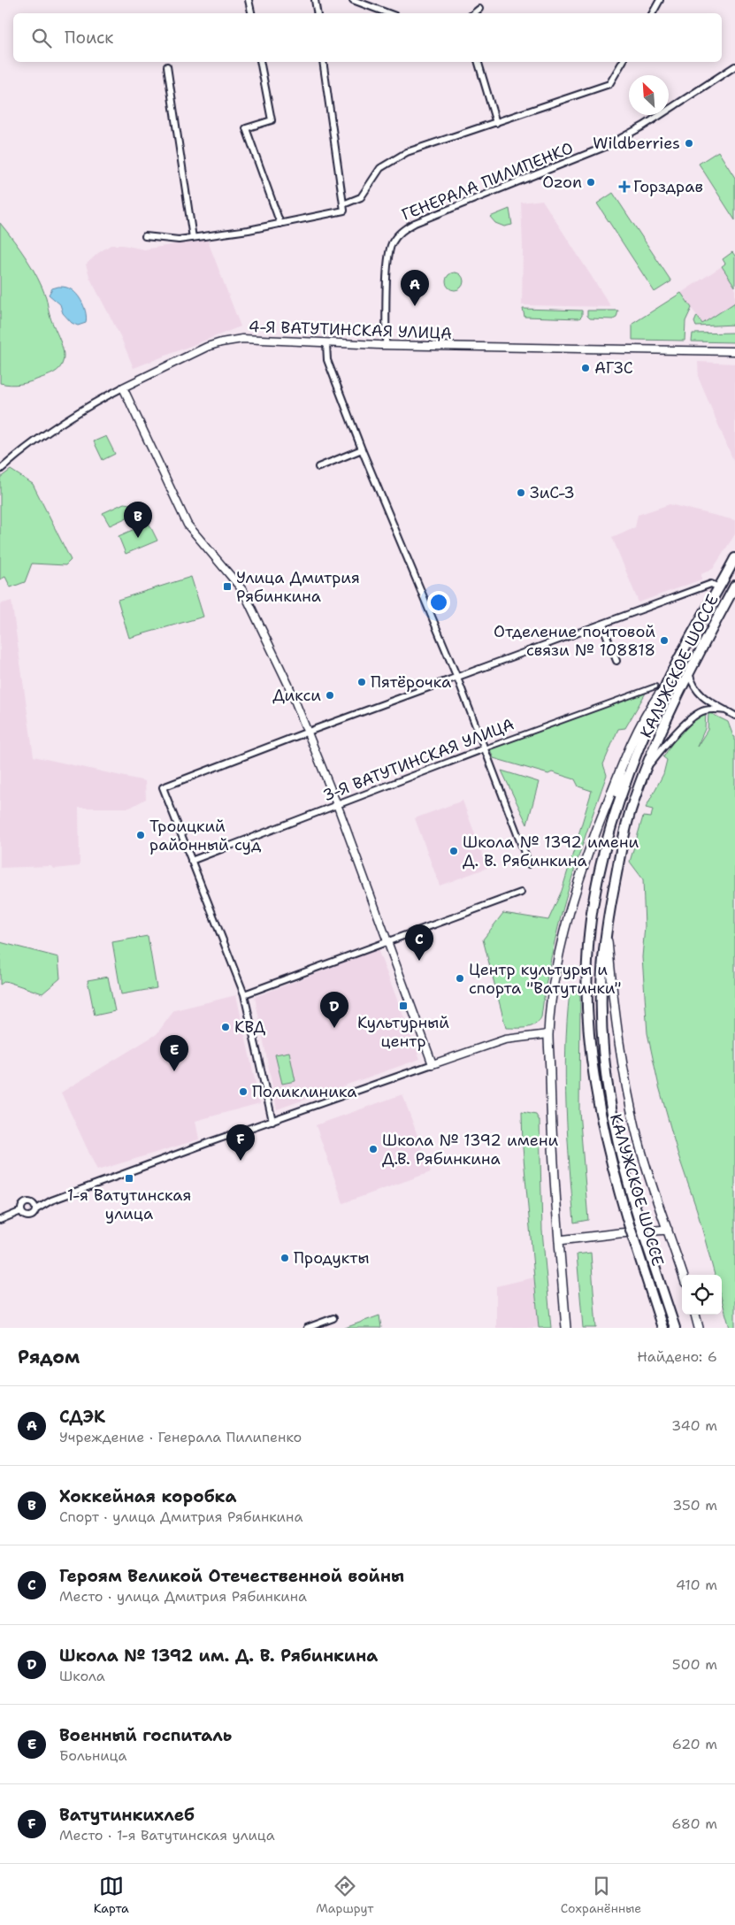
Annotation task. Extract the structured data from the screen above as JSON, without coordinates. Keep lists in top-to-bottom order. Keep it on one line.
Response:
{"streets":{"highway":["КАЛУЖСКОЕ ШОССЕ"],"street":["ГЕНЕРАЛА ПИЛИПЕНКО","4-Я ВАТУТИНСКАЯ УЛИЦА","3-Я ВАТУТИНСКАЯ УЛИЦА"]},"crossings":[["ГЕНЕРАЛА ПИЛИПЕНКО","4-Я ВАТУТИНСКАЯ УЛИЦА"]],"places":{"other":["Wildberries","Ozon","АГЗС","ЗиС-3","Отделение почтовой связи № 108818","Пятёрочка","Дикси","Троицкий районный суд","Школа № 1392 имени Д. В. Рябинкина","Центр культуры и спорта \"Ватутинки\"","КВД","Поликлиника","Школа № 1392 имени Д.В. Рябинкина","Продукты"],"health":["Горздрав"],"transit":["Улица Дмитрия Рябинкина","Культурный центр","1-я Ватутинская улица"]},"north":"top left","page":{"search":"Поиск","pins":["A","B","C","D","E","F"],"heading":["Рядом","Найдено: 6"],"list":[{"mark":"A","name":"СДЭК","note":"Учреждение · Генерала Пилипенко","value":"340 m"},{"mark":"B","name":"Хоккейная коробка","note":"Спорт · улица Дмитрия Рябинкина","value":"350 m"},{"mark":"C","name":"Героям Великой Отечественной войны","note":"Место · улица Дмитрия Рябинкина","value":"410 m"},{"mark":"D","name":"Школа № 1392 им. Д. В. Рябинкина","note":"Школа","value":"500 m"},{"mark":"E","name":"Военный госпиталь","note":"Больница","value":"620 m"},{"mark":"F","name":"Ватутинкихлеб","note":"Место · 1-я Ватутинская улица","value":"680 m"}],"nav":["Карта","Маршрут","Сохранённые"]}}
